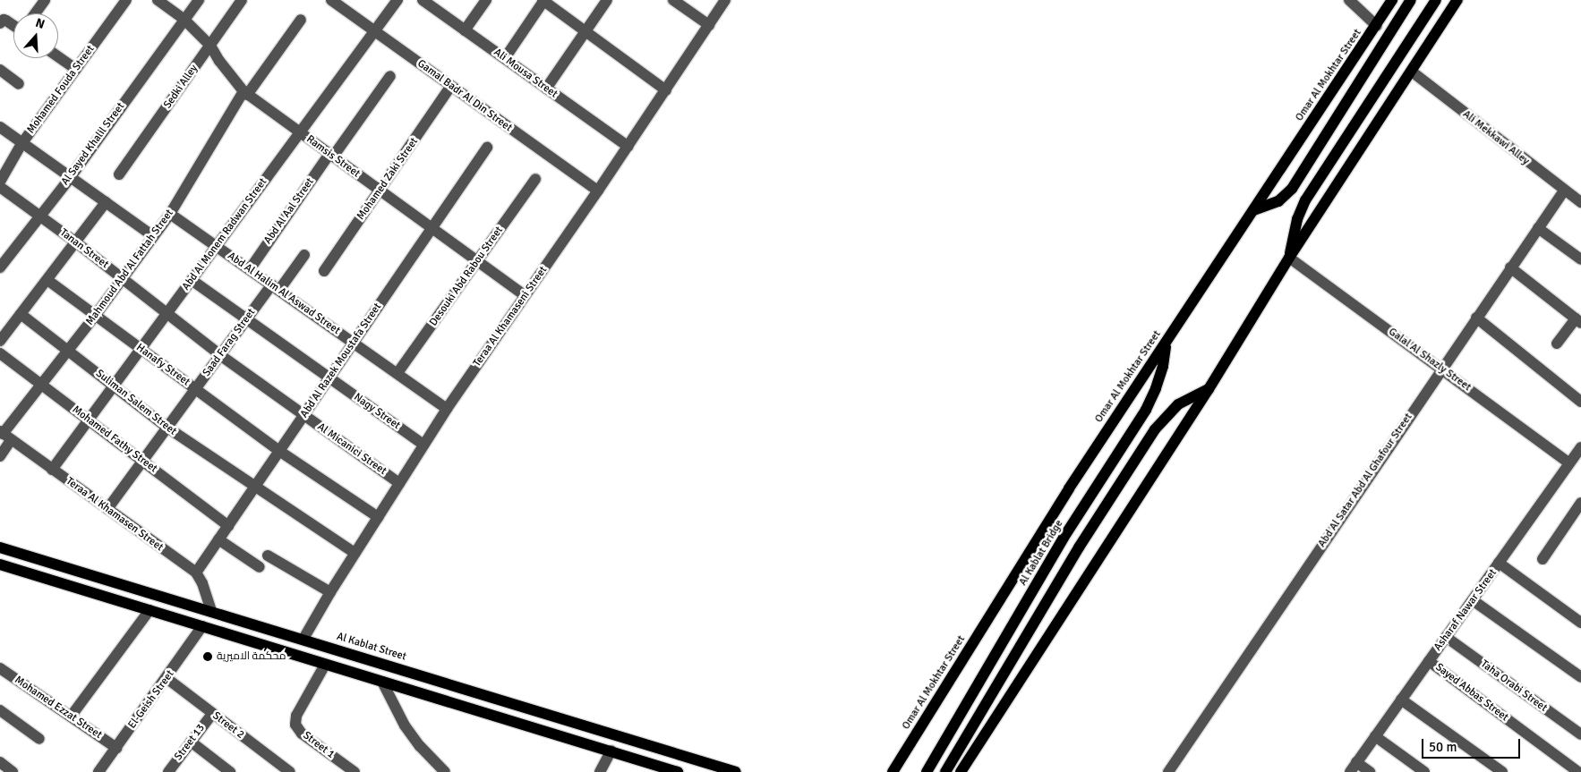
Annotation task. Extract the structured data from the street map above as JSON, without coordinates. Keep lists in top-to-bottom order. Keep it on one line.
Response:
{"streets":{"main road":["Omar Al Mokhtar Street","Al Kablat Bridge","Al Kablat Street"],"street":["Ali Mousa Street","Sedki Alley","Mohamed Fouda Street","Gamal Badr Al Din Street","Ali Mekkawi Alley","Al Sayed Khalil Street","Ramsis Street","Mohamed Zaki Street","Abd Al Aal Street","Abd Al Monem Radwan Street","Tanan Street","Mahmoud Abd Al Fattah Street","Desouki Abd Rabou Street","Abd Al Halim Al Aswad Street","Teraa Al Khamaseni Street","Saad Farag Street","Galal Al Shazly Street","Abd Al Razek Moustafa Street","Hanafy Street","Suliman Salem Street","Nagy Street","Mohamed Fathy Street","Al Micanici Street","Abd Al Satar Abd Al Ghafour Street","Teraa Al Khamasen Street","Asharaf Nawar Street","Taha Orabi Street","Sayed Abbas Street","El-Geish Street","Mohamed Ezzat Street","Street 2","Street 13","Street 1"]},"crossings":[["Ali Mousa Street","Teraa Al Khamaseni Street"],["Omar Al Mokhtar Street","Al Kablat Bridge"],["Sedki Alley","Ramsis Street"],["Gamal Badr Al Din Street","Mohamed Zaki Street"],["Gamal Badr Al Din Street","Abd Al Monem Radwan Street"],["Gamal Badr Al Din Street","Teraa Al Khamaseni Street"],["Ali Mekkawi Alley","Abd Al Satar Abd Al Ghafour Street"],["Al Sayed Khalil Street","Ramsis Street"],["Al Sayed Khalil Street","Tanan Street"],["Ramsis Street","Mohamed Zaki Street"],["Ramsis Street","Abd Al Aal Street"],["Ramsis Street","Abd Al Monem Radwan Street"],["Ramsis Street","Mahmoud Abd Al Fattah Street"],["Ramsis Street","Desouki Abd Rabou Street"],["Ramsis Street","Teraa Al Khamaseni Street"],["Ramsis Street","Abd Al Razek Moustafa Street"],["Abd Al Aal Street","Abd Al Halim Al Aswad Street"],["Abd Al Monem Radwan Street","Tanan Street"],["Abd Al Monem Radwan Street","Abd Al Halim Al Aswad Street"],["Abd Al Monem Radwan Street","Hanafy Street"],["Abd Al Monem Radwan Street","Suliman Salem Street"],["Abd Al Monem Radwan Street","Nagy Street"],["Abd Al Monem Radwan Street","Mohamed Fathy Street"],["Abd Al Monem Radwan Street","Teraa Al Khamasen Street"],["Tanan Street","Mahmoud Abd Al Fattah Street"],["Tanan Street","Saad Farag Street"],["Tanan Street","Al Micanici Street"],["Mahmoud Abd Al Fattah Street","Abd Al Halim Al Aswad Street"],["Mahmoud Abd Al Fattah Street","Hanafy Street"],["Mahmoud Abd Al Fattah Street","Suliman Salem Street"],["Mahmoud Abd Al Fattah Street","Mohamed Fathy Street"],["Mahmoud Abd Al Fattah Street","Teraa Al Khamasen Street"],["Desouki Abd Rabou Street","Abd Al Halim Al Aswad Street"],["Abd Al Halim Al Aswad Street","Teraa Al Khamaseni Street"],["Abd Al Halim Al Aswad Street","Saad Farag Street"],["Abd Al Halim Al Aswad Street","Abd Al Razek Moustafa Street"],["Teraa Al Khamaseni Street","Hanafy Street"],["Teraa Al Khamaseni Street","Suliman Salem Street"],["Teraa Al Khamaseni Street","Nagy Street"],["Teraa Al Khamaseni Street","Al Micanici Street"],["Teraa Al Khamaseni Street","Al Kablat Street"],["Saad Farag Street","Hanafy Street"],["Saad Farag Street","Suliman Salem Street"],["Saad Farag Street","Nagy Street"],["Saad Farag Street","Mohamed Fathy Street"],["Saad Farag Street","Al Micanici Street"],["Saad Farag Street","Teraa Al Khamasen Street"],["Galal Al Shazly Street","Abd Al Satar Abd Al Ghafour Street"],["Galal Al Shazly Street","Asharaf Nawar Street"],["Abd Al Razek Moustafa Street","Hanafy Street"],["Abd Al Razek Moustafa Street","Suliman Salem Street"],["Abd Al Razek Moustafa Street","Nagy Street"],["Abd Al Razek Moustafa Street","Mohamed Fathy Street"],["Abd Al Razek Moustafa Street","Al Micanici Street"],["Abd Al Razek Moustafa Street","Teraa Al Khamasen Street"],["Teraa Al Khamasen Street","Al Kablat Street"],["Asharaf Nawar Street","Taha Orabi Street"],["Asharaf Nawar Street","Sayed Abbas Street"],["El-Geish Street","Mohamed Ezzat Street"],["El-Geish Street","Street 2"],["Street 2","Street 13"]],"places":["محكمة الاميرية"],"scale_bar":"50 m","north":"top"}
